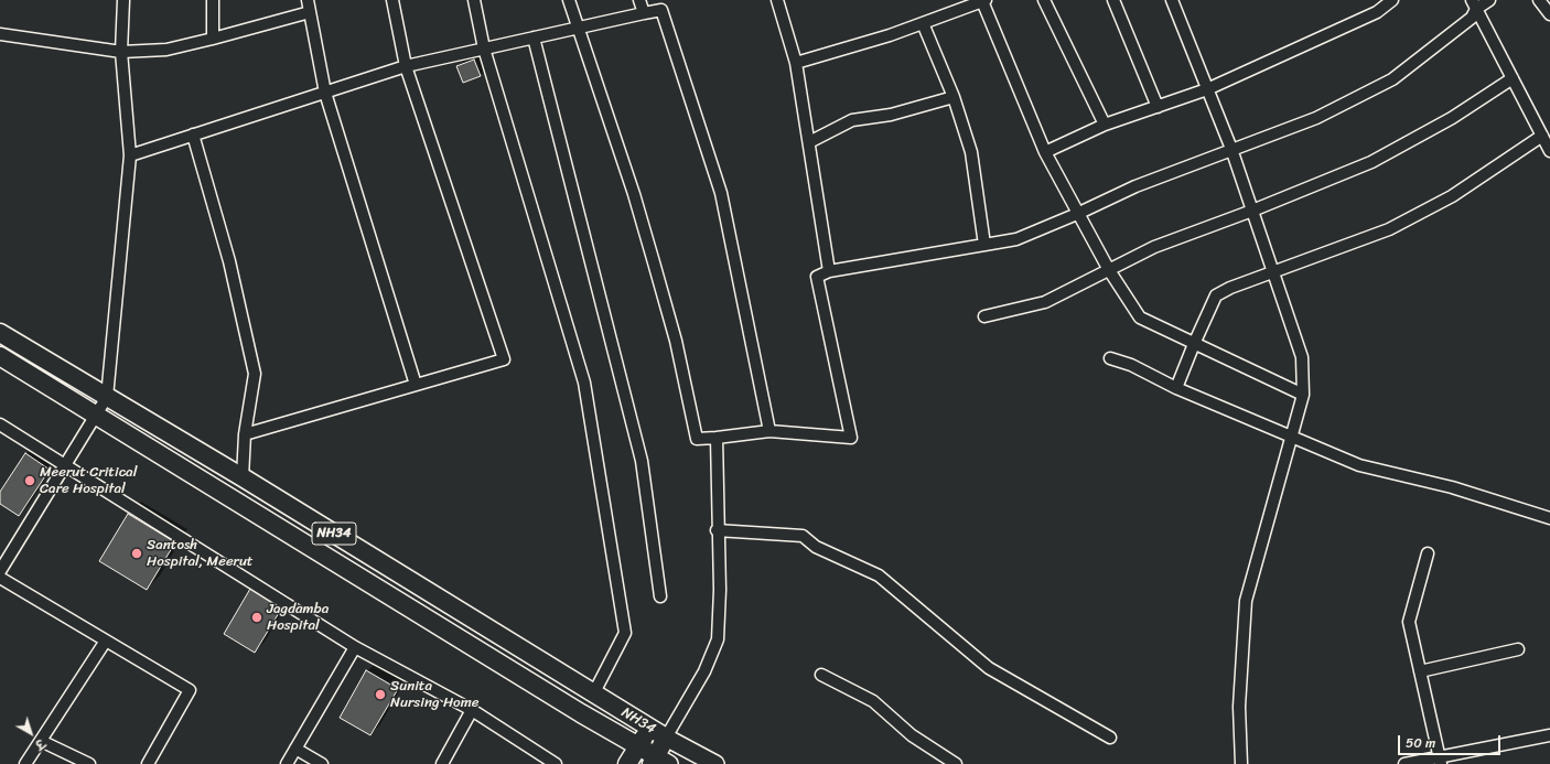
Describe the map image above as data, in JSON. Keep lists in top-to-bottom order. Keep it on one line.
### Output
{"streets":{"highway":["NH34"]},"places":["Meerut Critical Care Hospital","Santosh Hospital, Meerut","Jagdamba Hospital","Sunita Nursing Home"],"scale_bar":"50 m","north":"bottom right"}
